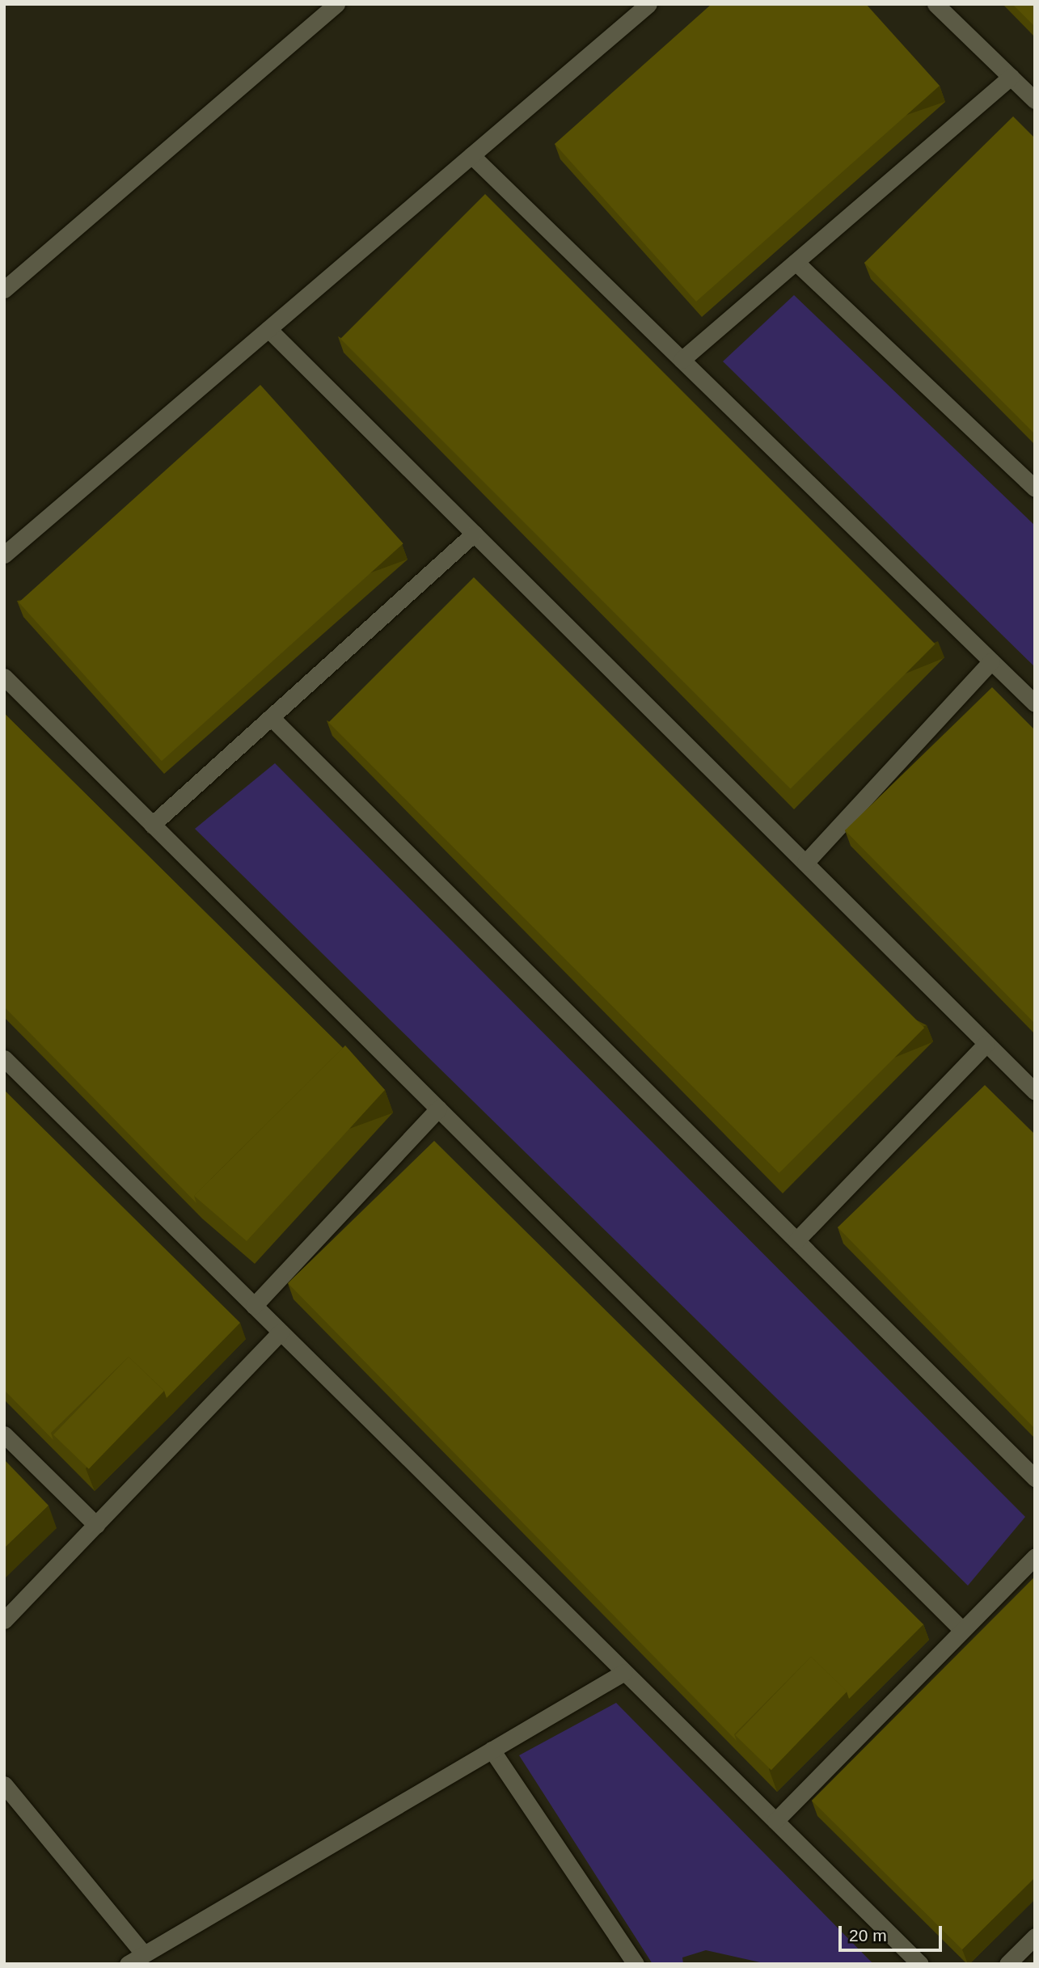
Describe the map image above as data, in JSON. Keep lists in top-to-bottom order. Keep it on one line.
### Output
{"scale_bar":"20 m"}
